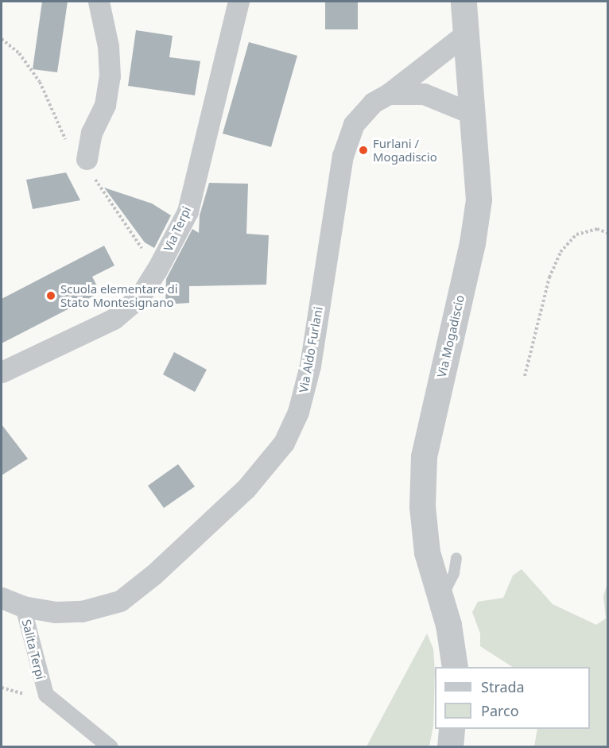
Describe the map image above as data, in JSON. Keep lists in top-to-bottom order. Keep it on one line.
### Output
{"streets":{"street":["Via Terpi","Via Mogadiscio","Via Aldo Furlani","Salita Terpi"]},"crossings":[["Via Mogadiscio","Via Aldo Furlani"],["Via Aldo Furlani","Salita Terpi"]],"places":["Furlani / Mogadiscio","Scuola elementare di Stato Montesignano"],"legend":["Strada","Parco"]}
